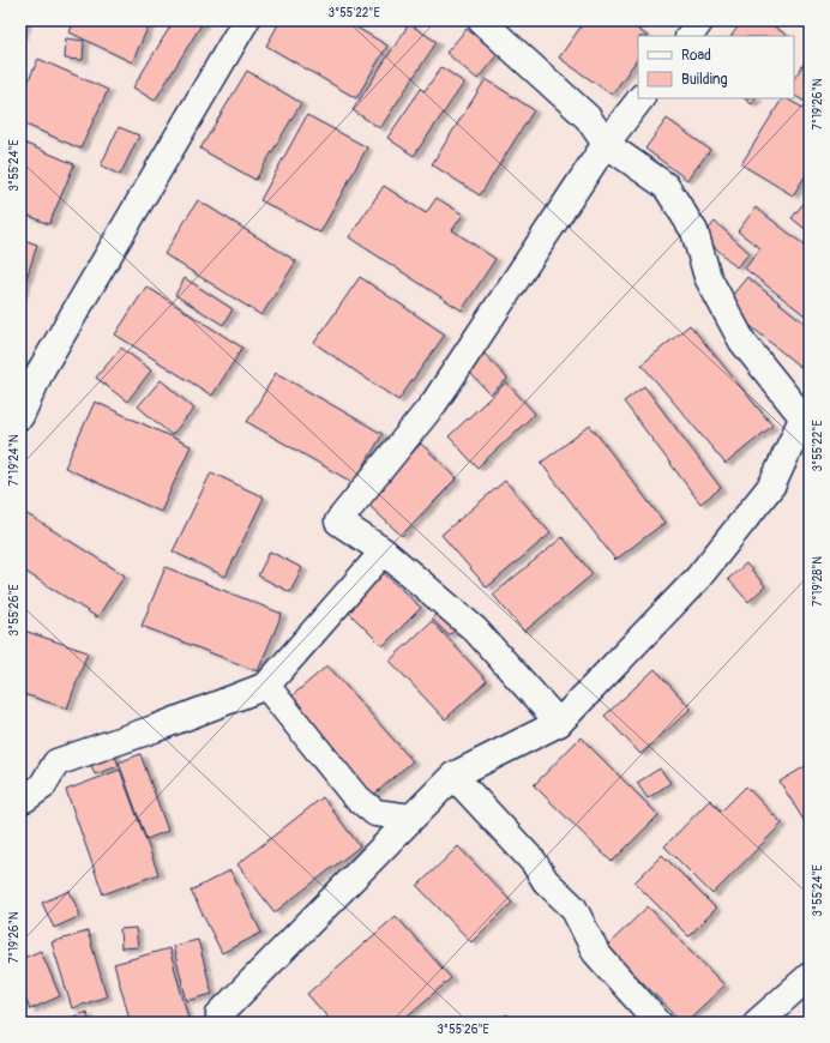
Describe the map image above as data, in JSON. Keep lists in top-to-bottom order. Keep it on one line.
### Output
{"legend":["Road","Building"],"coordinates":["3°55'22\"E","7°19'26\"N","3°55'24\"E","7°19'24\"N","7°19'28\"N","3°55'26\"E"]}
